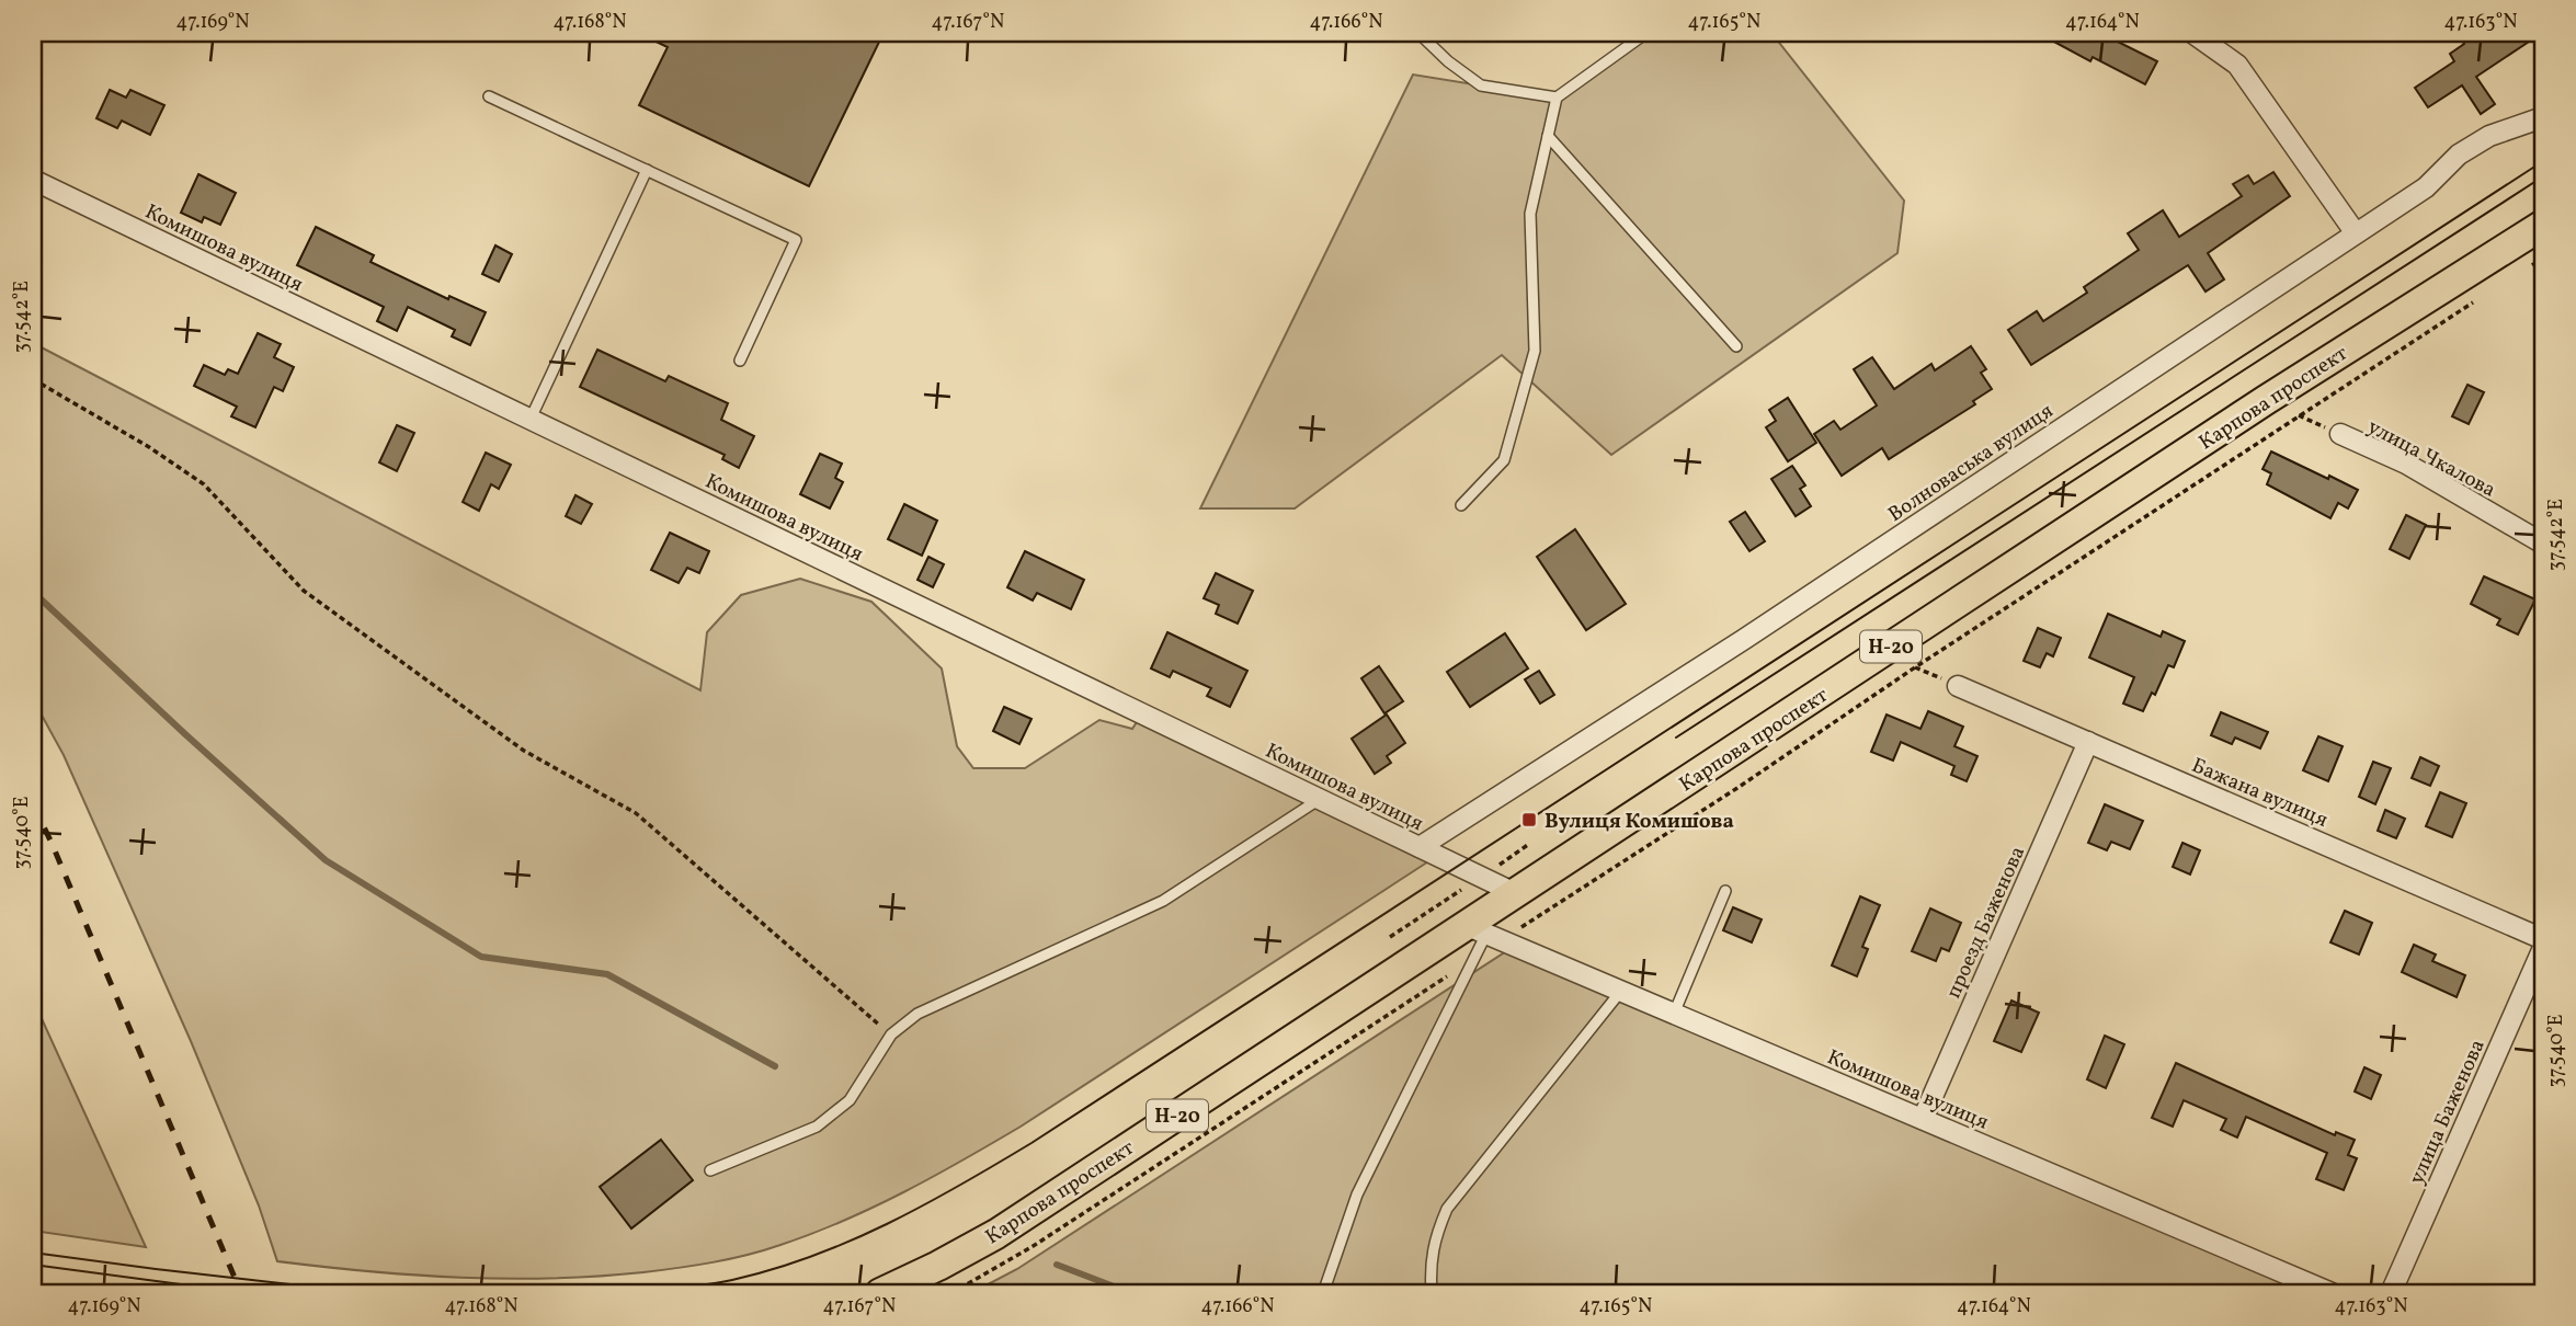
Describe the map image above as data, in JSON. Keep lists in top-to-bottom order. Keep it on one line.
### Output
{"streets":{"main road":["Карпова проспект","Н-20"],"street":["Комишова вулиця","улица Чкалова","Волноваська вулиця","Бажана вулиця","проезд Баженова","улица Баженова"]},"crossings":[["Комишова вулиця","Карпова проспект"],["Комишова вулиця","Волноваська вулиця"],["Комишова вулиця","проезд Баженова"],["Бажана вулиця","проезд Баженова"]],"places":{"transit":["Вулиця Комишова"]},"coordinates":["47.169°N","47.168°N","47.167°N","47.166°N","47.165°N","47.164°N","47.163°N","37.542°E","37.540°E"]}
